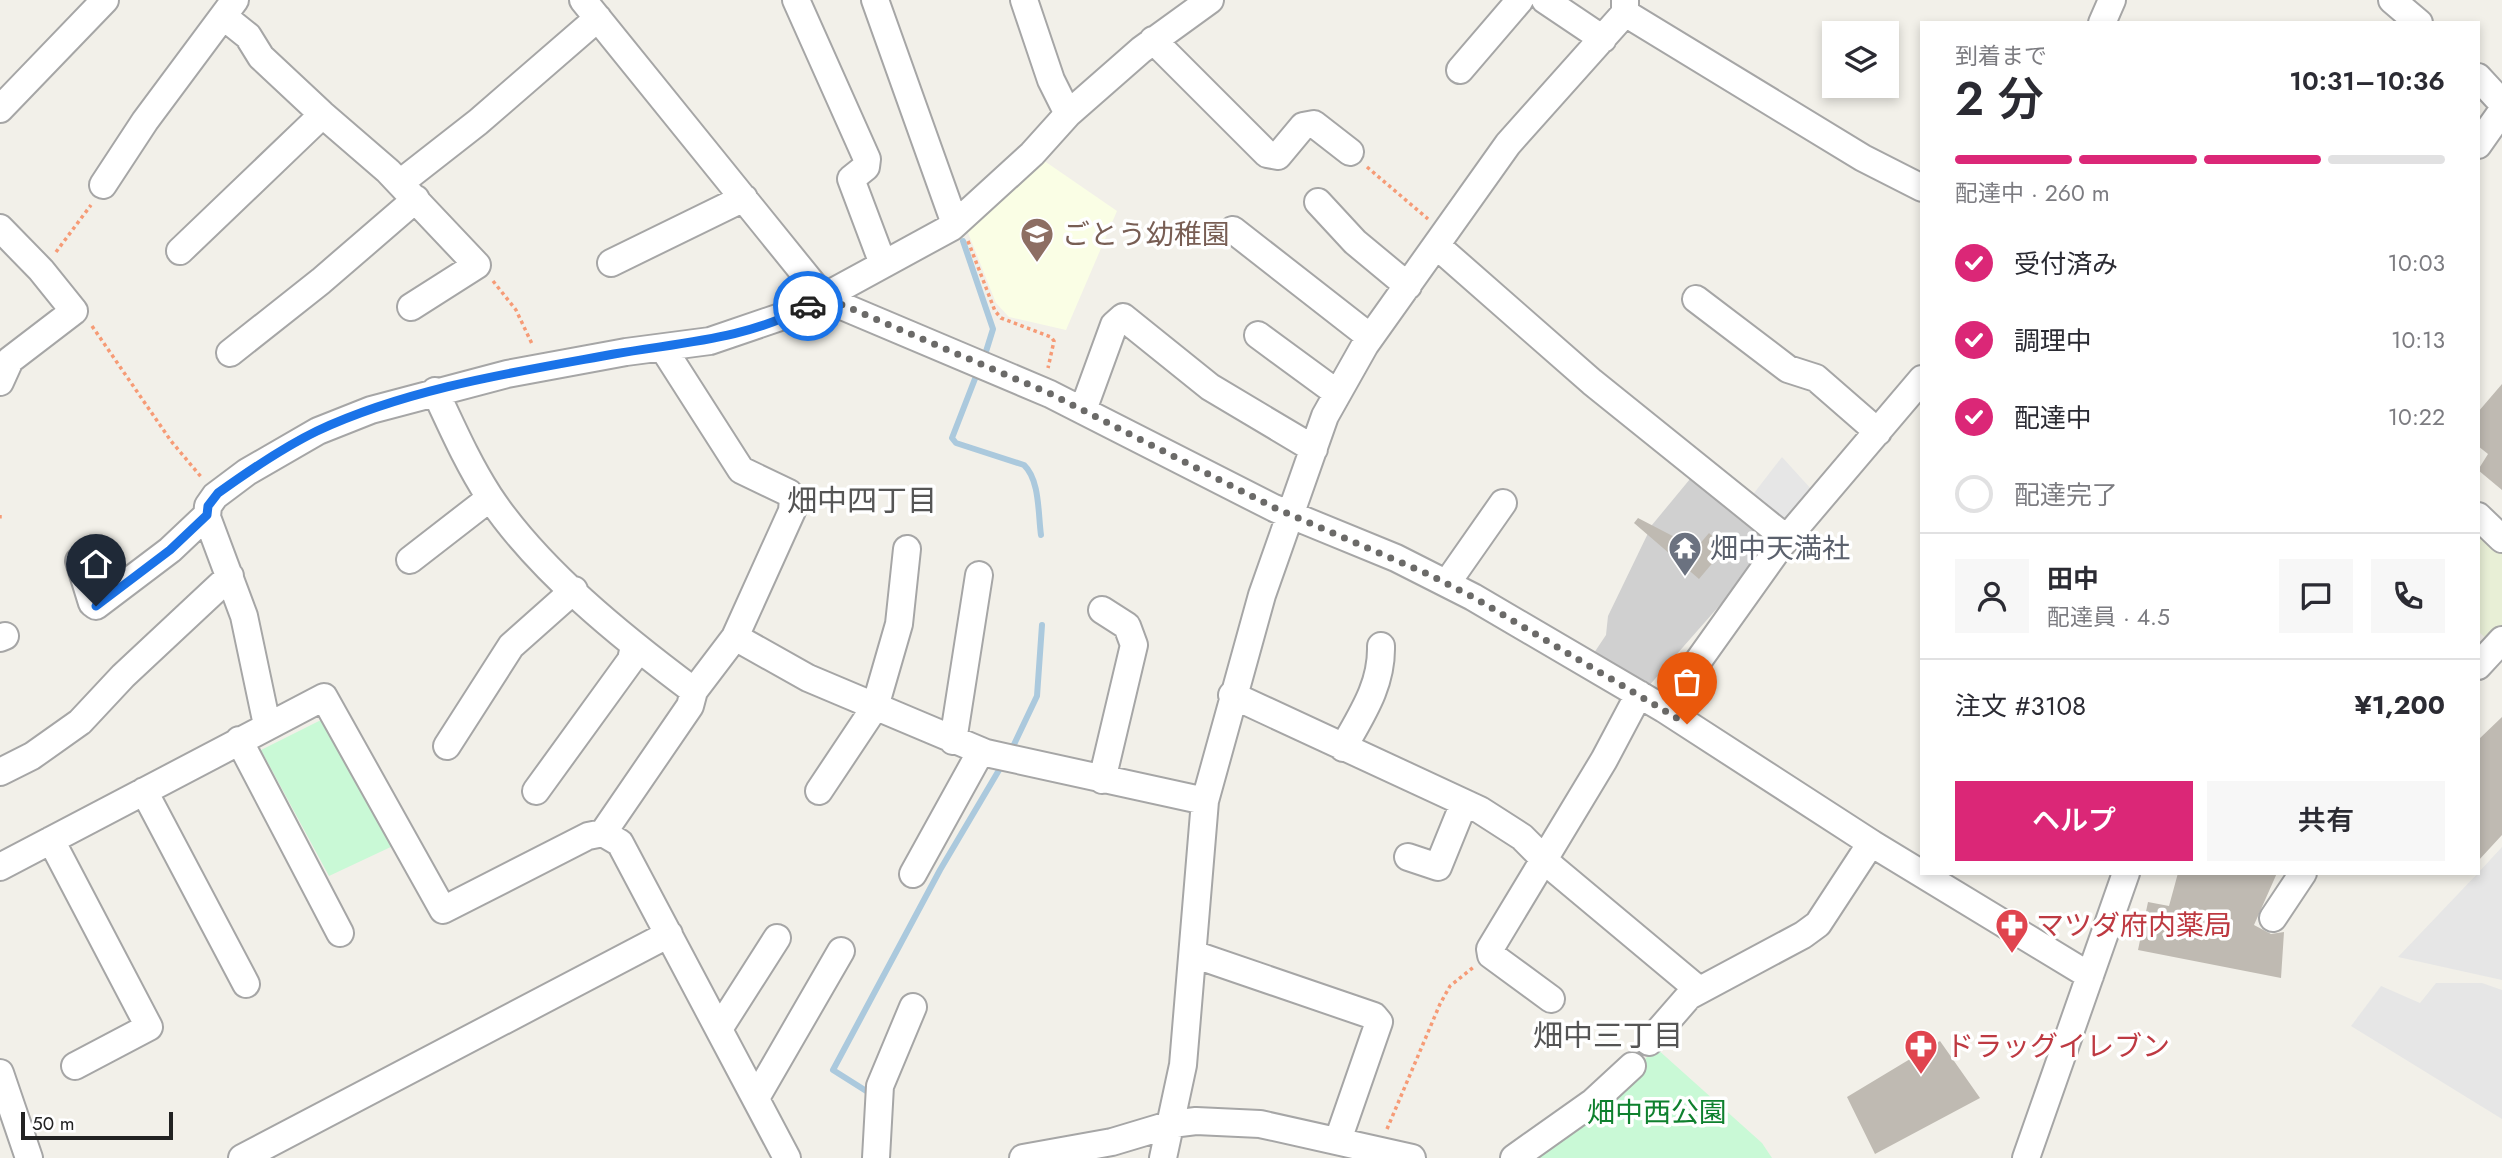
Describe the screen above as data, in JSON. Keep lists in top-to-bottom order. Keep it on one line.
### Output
{"districts":["畑中四丁目","畑中三丁目"],"parks":["畑中西公園"],"places":{"school or university":["ごとう幼稚園"],"temple":["畑中天満社"],"pharmacy":["マツダ府内薬局","ドラッグイレブン"]},"scale_bar":"50 m","page":{"heading":["2 分","到着まで","10:31–10:36"],"panel":["田中","配達員 · 4.5","注文 #3108","¥1,200"],"bar":"配達中 · 260 m","list":[["受付済み","10:03"],["調理中","10:13"],["配達中","10:22"],"配達完了"],"buttons":["ヘルプ","共有"],"scale":"50 m"}}
